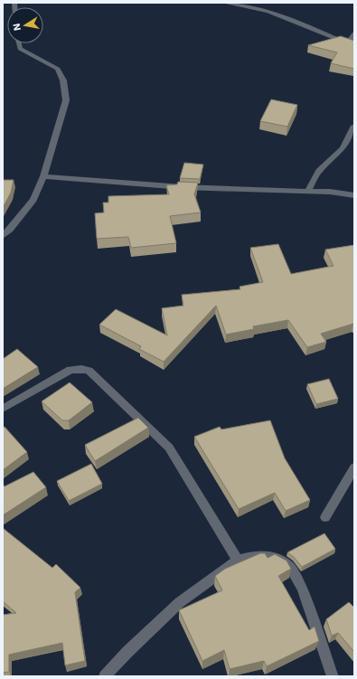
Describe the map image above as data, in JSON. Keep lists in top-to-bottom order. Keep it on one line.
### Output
{"north":"left"}
